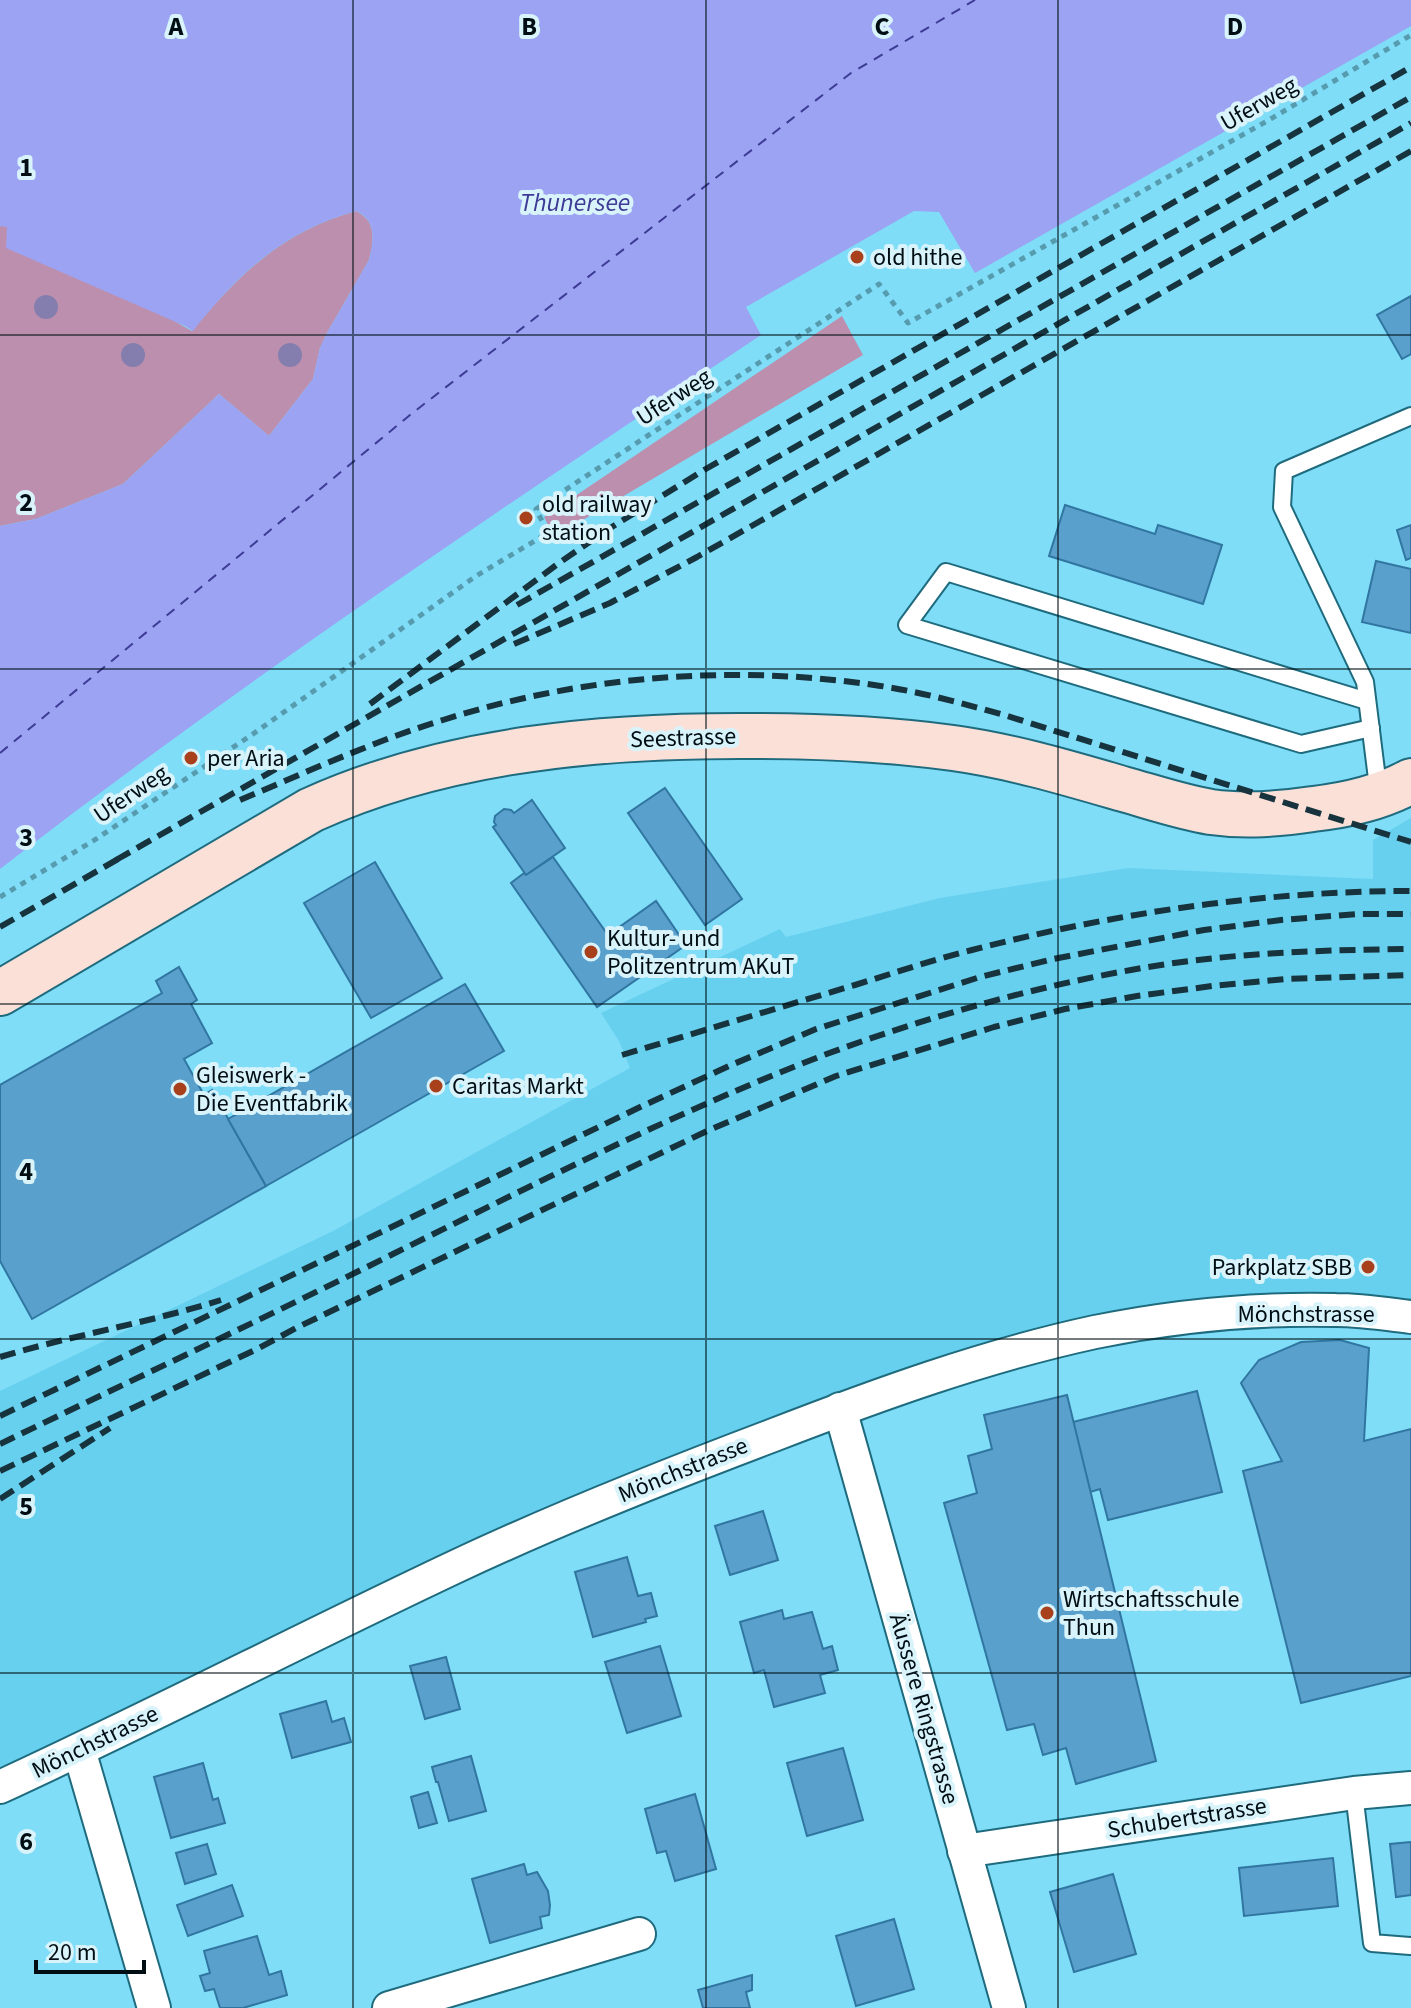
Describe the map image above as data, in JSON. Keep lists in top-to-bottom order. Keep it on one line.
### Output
{"streets":{"street":["Seestrasse","Mönchstrasse","Äussere Ringstrasse","Schubertstrasse"],"path":["Uferweg"]},"crossings":[["Mönchstrasse","Äussere Ringstrasse"],["Äussere Ringstrasse","Schubertstrasse"]],"water":["Thunersee"],"places":["old hithe","old railway station","per Aria","Kultur- und Politzentrum AKuT","Caritas Markt","Gleiswerk - Die Eventfabrik","Parkplatz SBB","Wirtschaftsschule Thun"],"scale_bar":"20 m","grid":{"columns":["A","B","C","D"],"rows":["1","2","3","4","5","6"]}}
